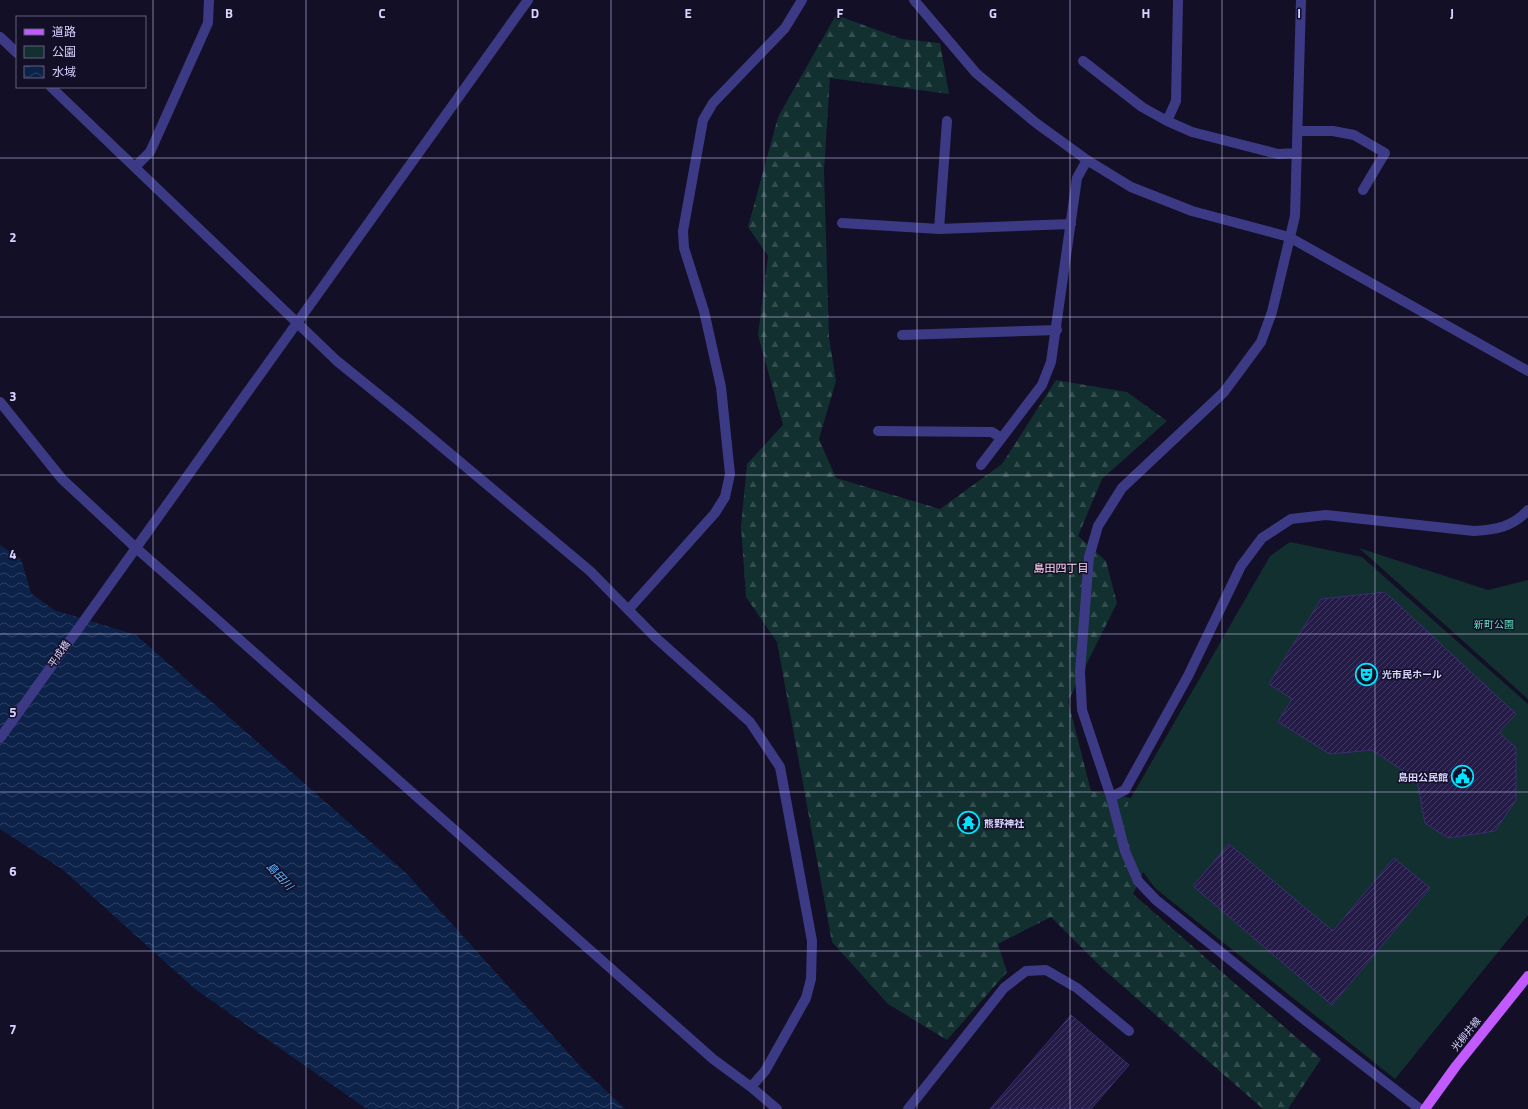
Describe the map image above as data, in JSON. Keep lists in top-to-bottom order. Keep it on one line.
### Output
{"streets":{"main road":["光柳井線"],"street":["平成橋"]},"districts":["島田四丁目"],"water":["島田川"],"parks":["新町公園"],"places":{"theatre":["光市民ホール"],"public building":["島田公民館"],"temple":["熊野神社"]},"legend":["道路","公園","水域"],"grid":{"columns":["B","C","D","E","F","G","H","I","J"],"rows":["2","3","4","5","6","7"]}}
